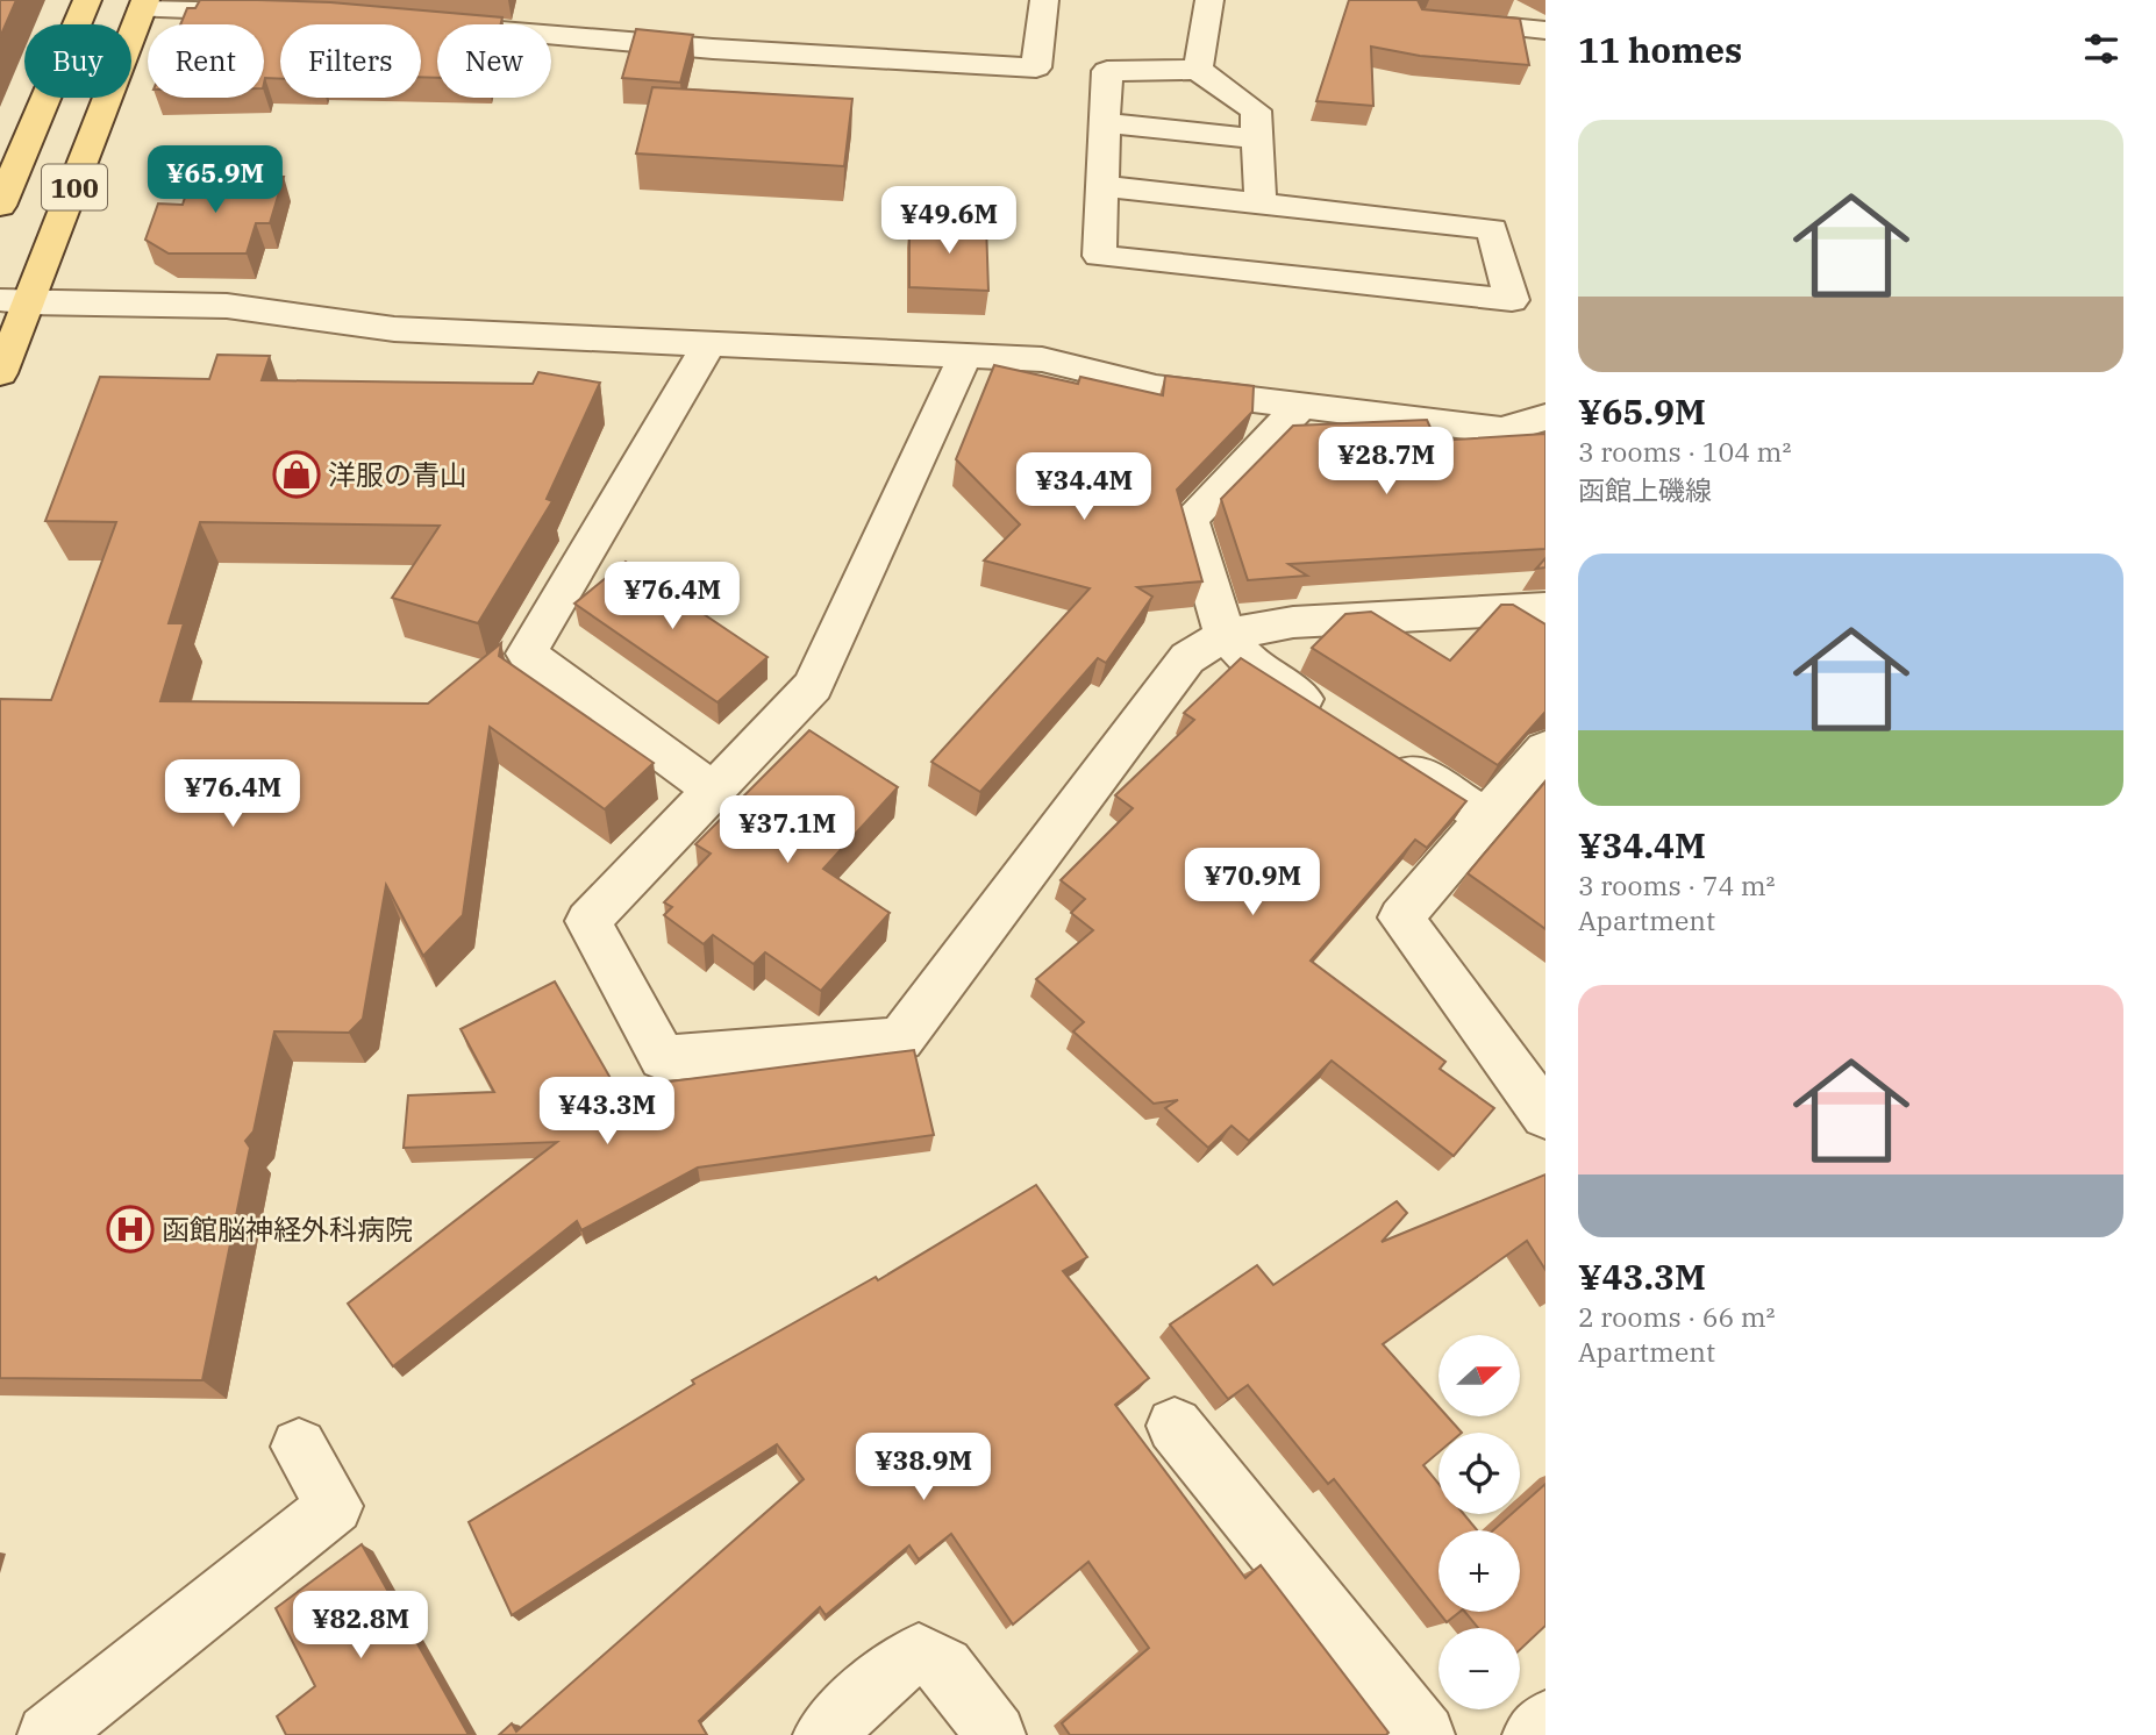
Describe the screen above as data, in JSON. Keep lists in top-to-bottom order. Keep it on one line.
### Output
{"streets":{"main road":["100"]},"places":{"shop":["洋服の青山"],"hospital":["函館脳神経外科病院"]},"north":"right","page":{"heading":"11 homes","chip":["Buy","Rent","Filters","New"],"list":[{"name":"¥65.9M","note":"3 rooms · 104 m² · 函館上磯線"},{"name":"¥34.4M","note":"3 rooms · 74 m² · Apartment"},{"name":"¥43.3M","note":"2 rooms · 66 m² · Apartment"}],"price":["¥65.9M","¥49.6M","¥28.7M","¥34.4M","¥76.4M","¥76.4M","¥37.1M","¥70.9M","¥43.3M","¥38.9M","¥82.8M"],"map_buttons":["+","−"]}}
